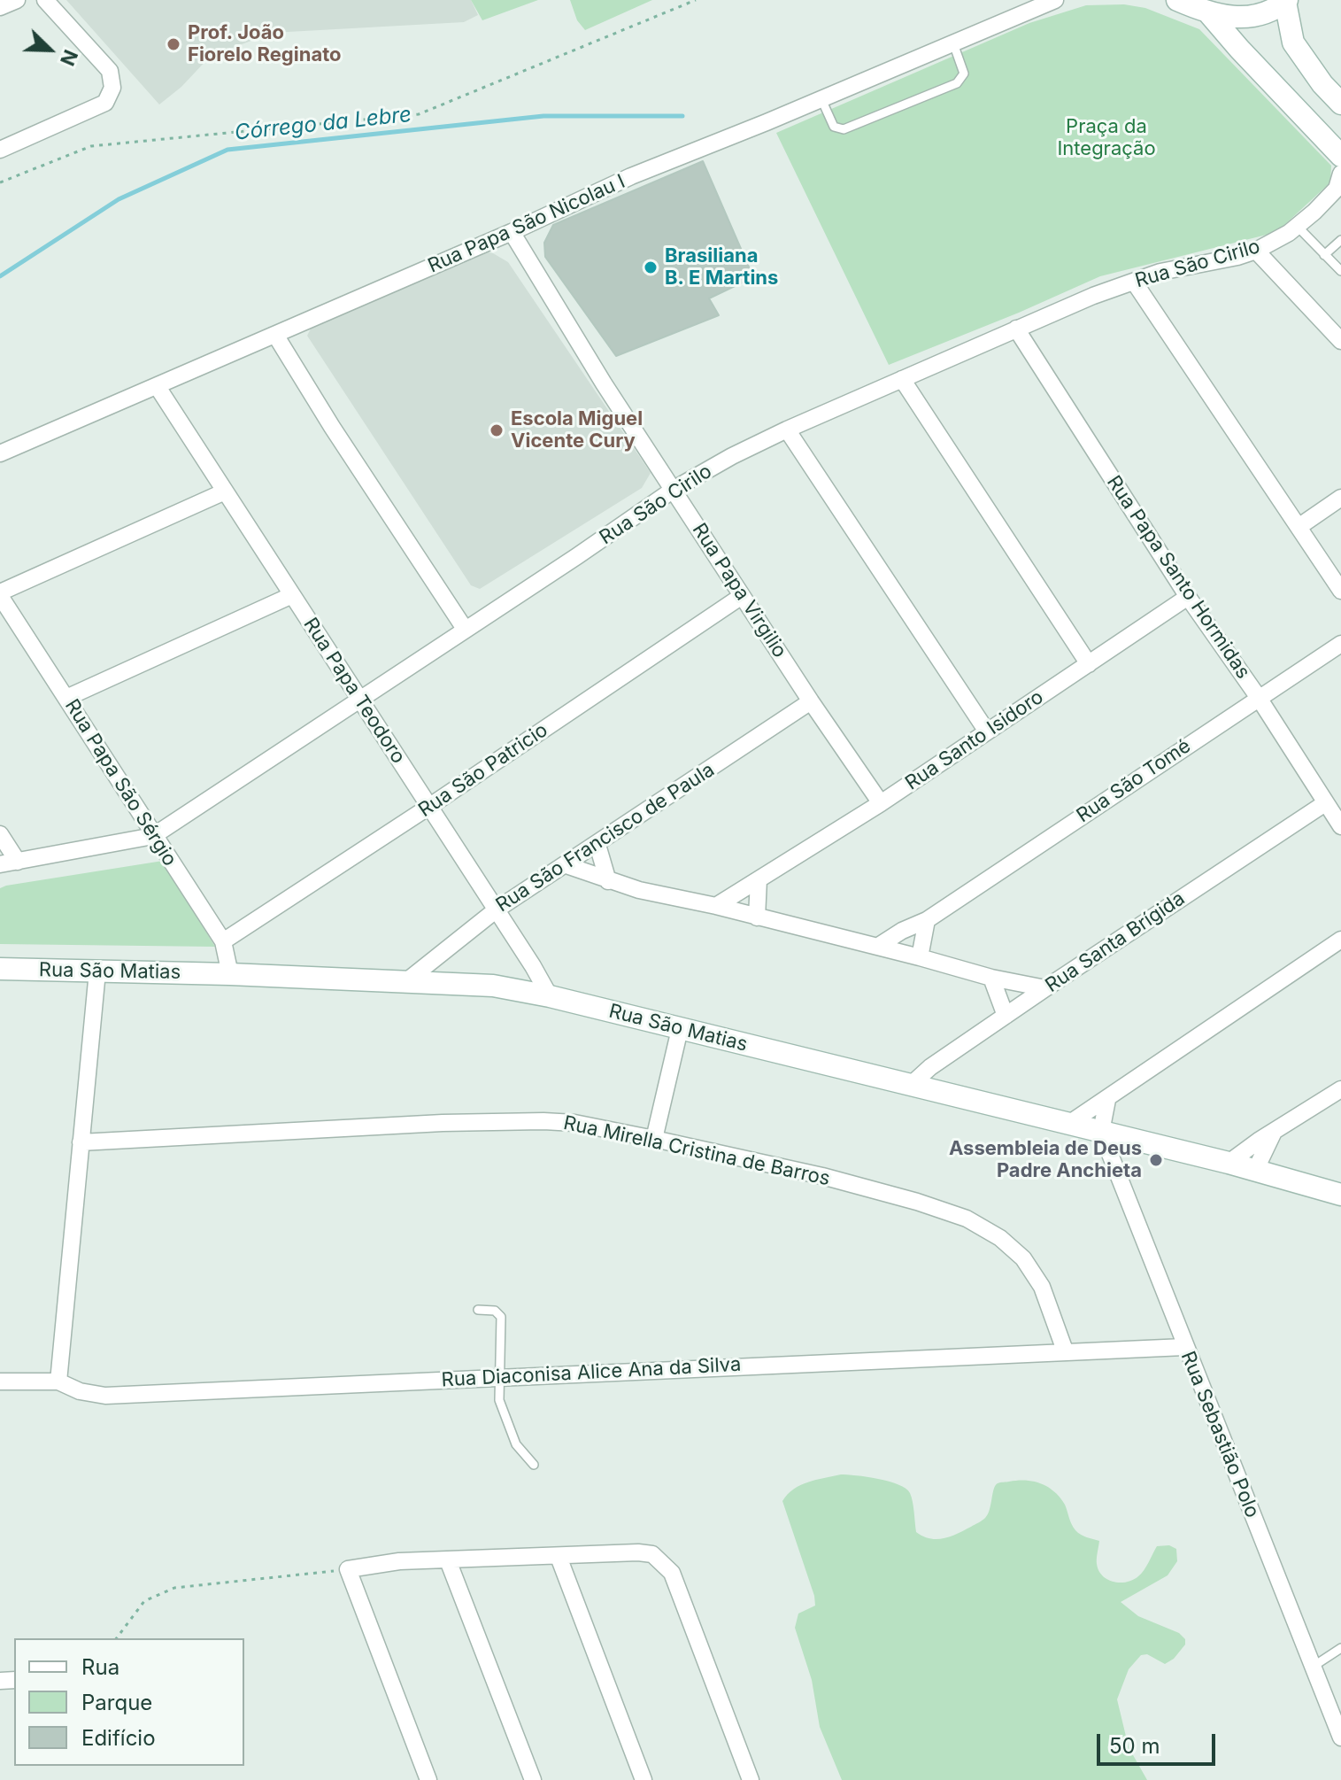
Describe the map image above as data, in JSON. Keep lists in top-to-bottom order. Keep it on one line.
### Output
{"streets":{"street":["Rua Papa São Nicolau I","Rua São Cirilo","Rua Papa Santo Hormidas","Rua Papa Virgilio","Rua Papa Teodoro","Rua Santo Isidoro","Rua São Patricio","Rua São Tomé","Rua Papa São Sérgio","Rua São Francisco de Paula","Rua Santa Brígida","Rua São Matias","Rua Mirella Cristina de Barros","Rua Diaconisa Alice Ana da Silva","Rua Sebastião Polo"]},"crossings":[["Rua Papa São Nicolau I","Rua Papa Virgilio"],["Rua Papa São Nicolau I","Rua Papa Teodoro"],["Rua São Cirilo","Rua Papa Santo Hormidas"],["Rua São Cirilo","Rua Papa Virgilio"],["Rua São Cirilo","Rua Papa Teodoro"],["Rua São Cirilo","Rua Papa São Sérgio"],["Rua Papa Santo Hormidas","Rua Santo Isidoro"],["Rua Papa Santo Hormidas","Rua São Tomé"],["Rua Papa Santo Hormidas","Rua Santa Brígida"],["Rua Papa Virgilio","Rua Santo Isidoro"],["Rua Papa Virgilio","Rua São Patricio"],["Rua Papa Virgilio","Rua São Francisco de Paula"],["Rua Papa Teodoro","Rua São Patricio"],["Rua Papa Teodoro","Rua São Francisco de Paula"],["Rua Papa Teodoro","Rua São Matias"],["Rua São Patricio","Rua Papa São Sérgio"],["Rua Papa São Sérgio","Rua São Matias"],["Rua São Francisco de Paula","Rua São Matias"],["Rua Santa Brígida","Rua São Matias"],["Rua São Matias","Rua Sebastião Polo"],["Rua Mirella Cristina de Barros","Rua Diaconisa Alice Ana da Silva"],["Rua Diaconisa Alice Ana da Silva","Rua Sebastião Polo"]],"water":["Córrego da Lebre"],"parks":["Praça da Integração"],"places":["Prof. João Fiorelo Reginato","Brasiliana B. E Martins","Escola Miguel Vicente Cury","Assembleia de Deus Padre Anchieta"],"legend":["Rua","Parque","Edifício"],"scale_bar":"50 m","north":"bottom right"}
